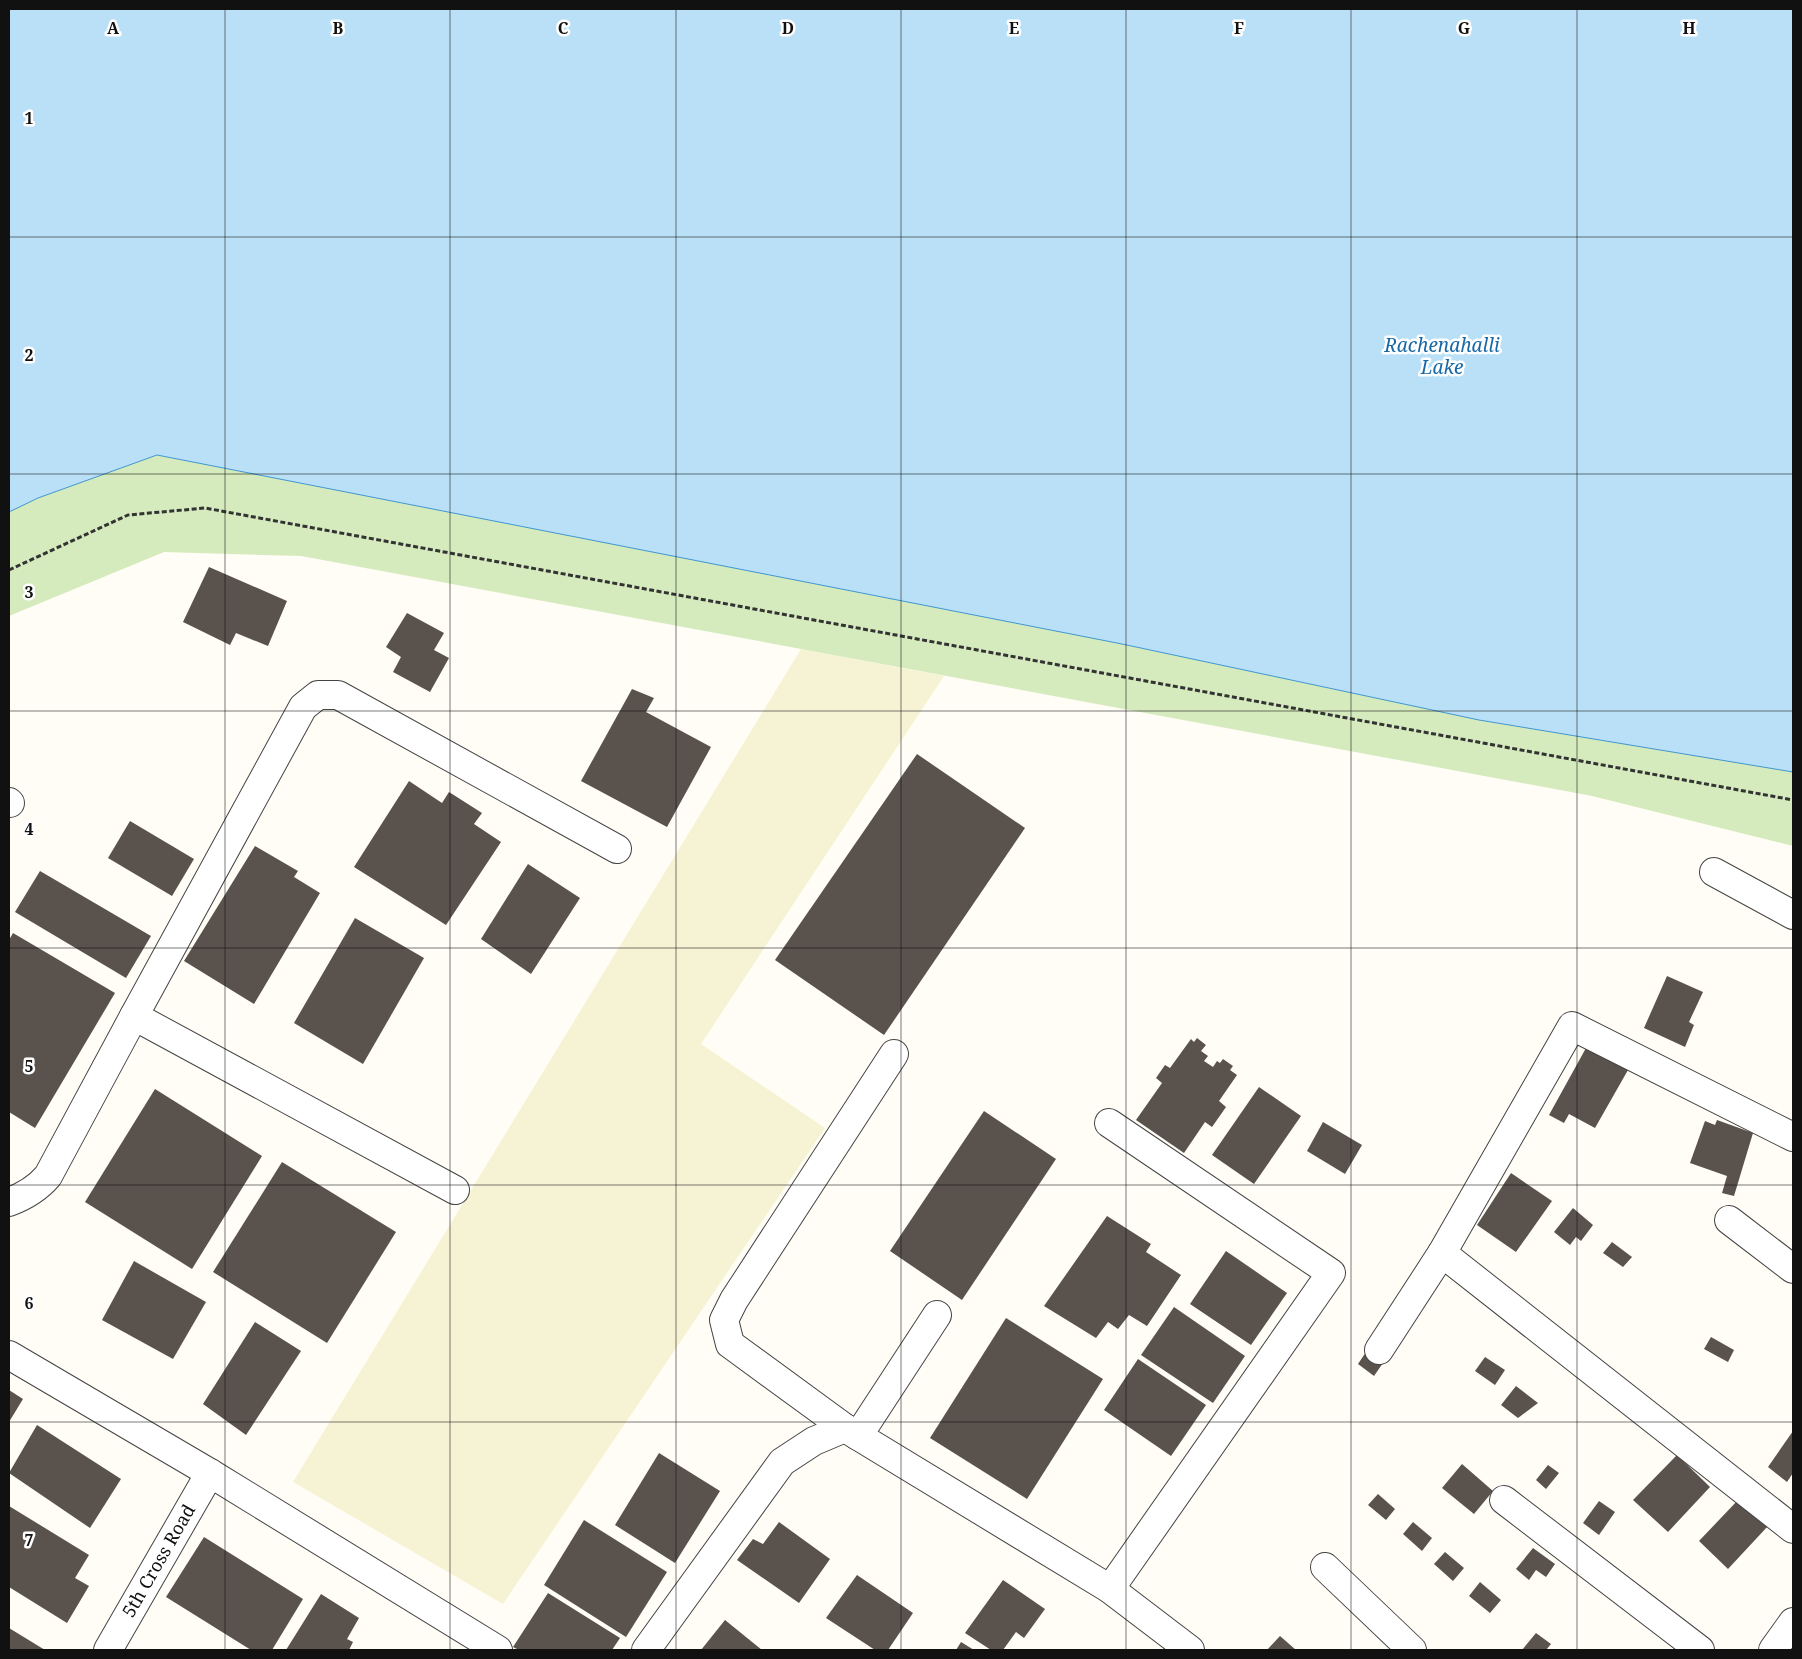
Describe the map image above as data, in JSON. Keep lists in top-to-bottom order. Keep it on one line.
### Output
{"streets":{"street":["5th Cross Road"]},"water":["Rachenahalli Lake"],"grid":{"columns":["A","B","C","D","E","F","G","H"],"rows":["1","2","3","4","5","6","7"]}}
